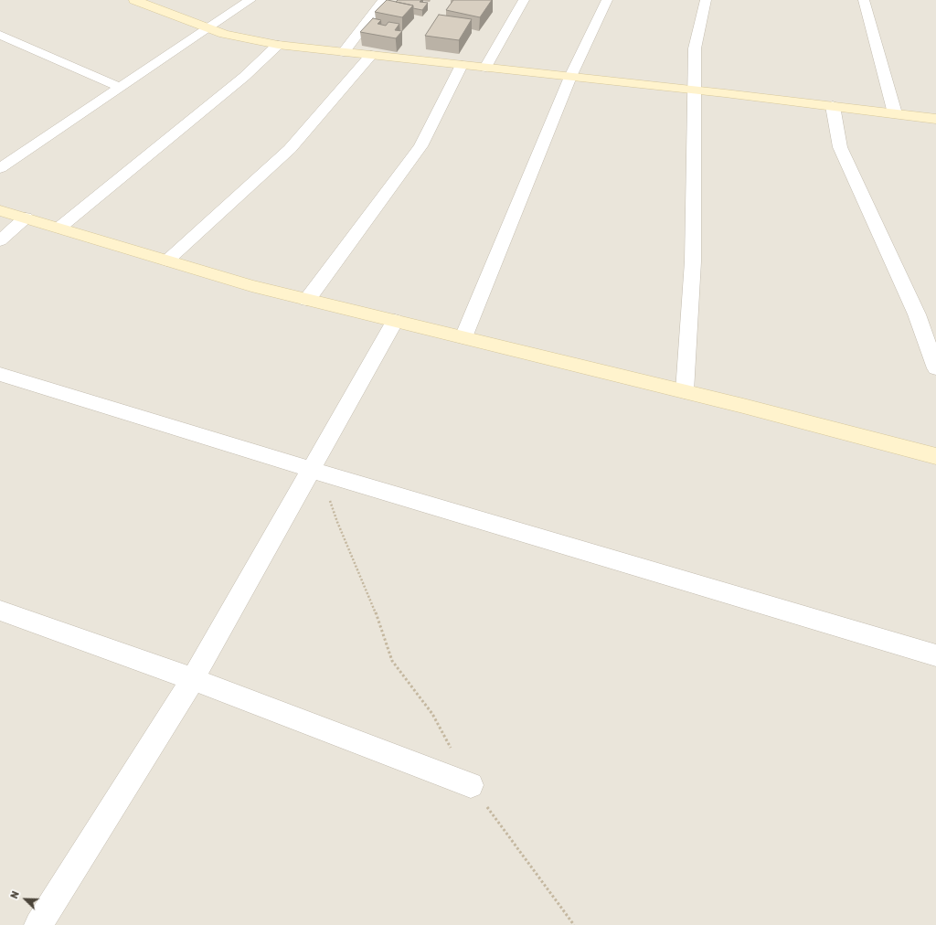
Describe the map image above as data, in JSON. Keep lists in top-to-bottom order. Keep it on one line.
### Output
{"north":"top left"}
